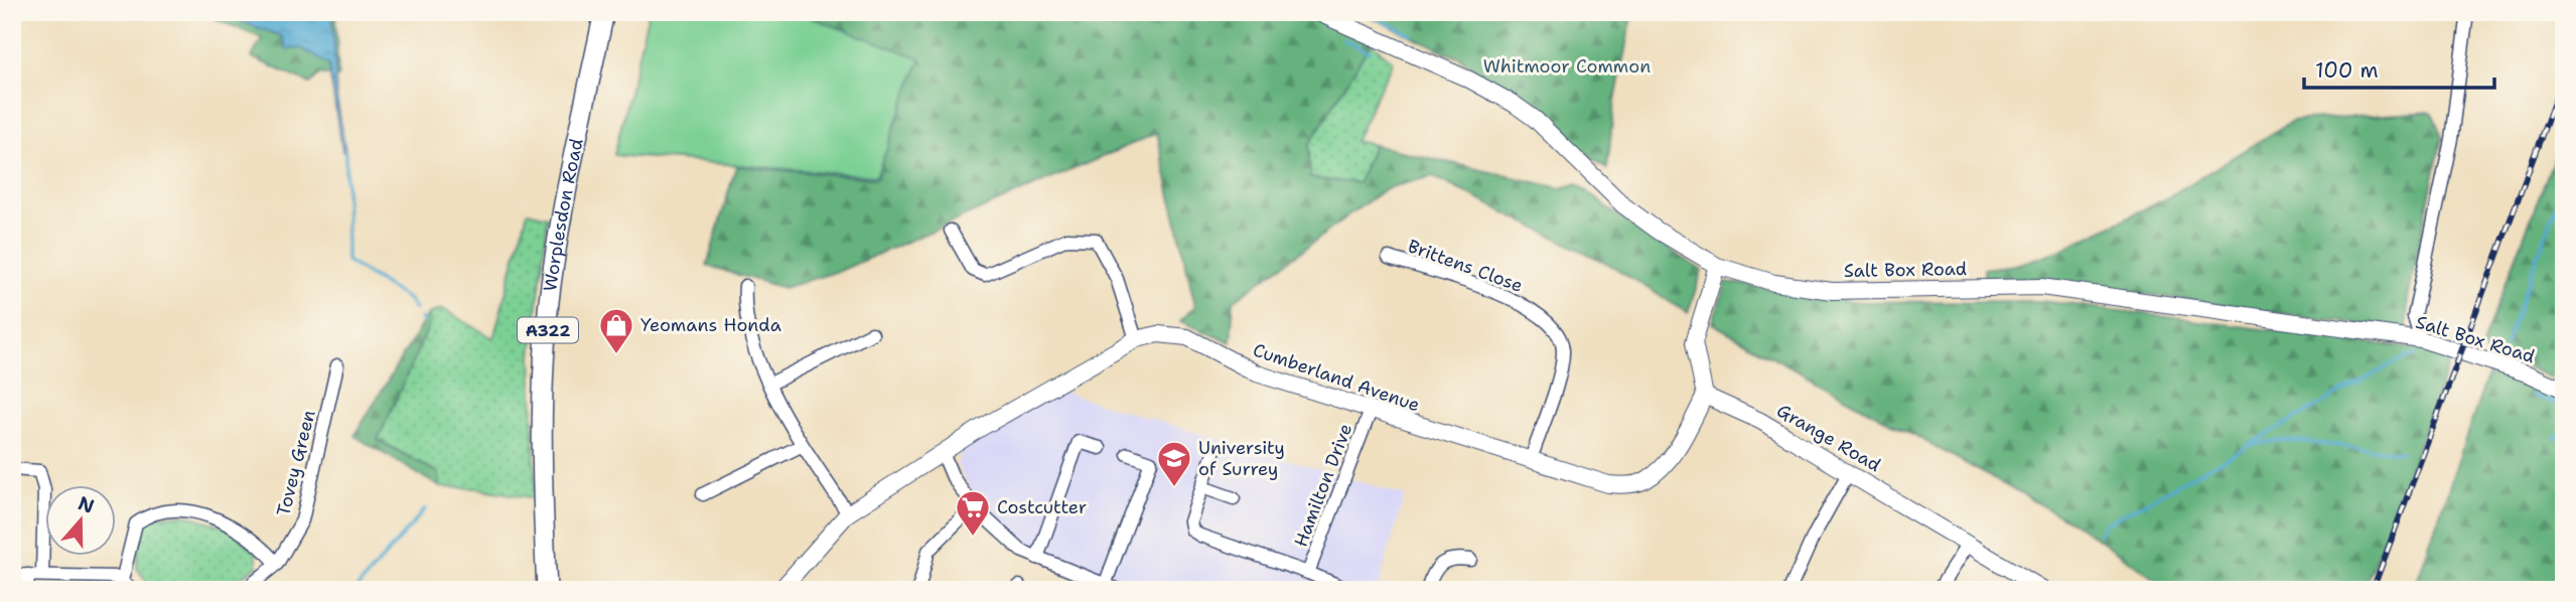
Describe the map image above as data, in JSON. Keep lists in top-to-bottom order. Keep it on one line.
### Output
{"streets":{"main road":["Worplesdon Road","A322"],"street":["Brittens Close","Salt Box Road","Cumberland Avenue","Grange Road","Tovey Green","Hamilton Drive"]},"crossings":[["Brittens Close","Cumberland Avenue"],["Cumberland Avenue","Grange Road"],["Cumberland Avenue","Hamilton Drive"]],"parks":["Whitmoor Common"],"places":{"shop":["Yeomans Honda"],"school or university":["University of Surrey"],"supermarket":["Costcutter"]},"scale_bar":"100 m","north":"top"}
